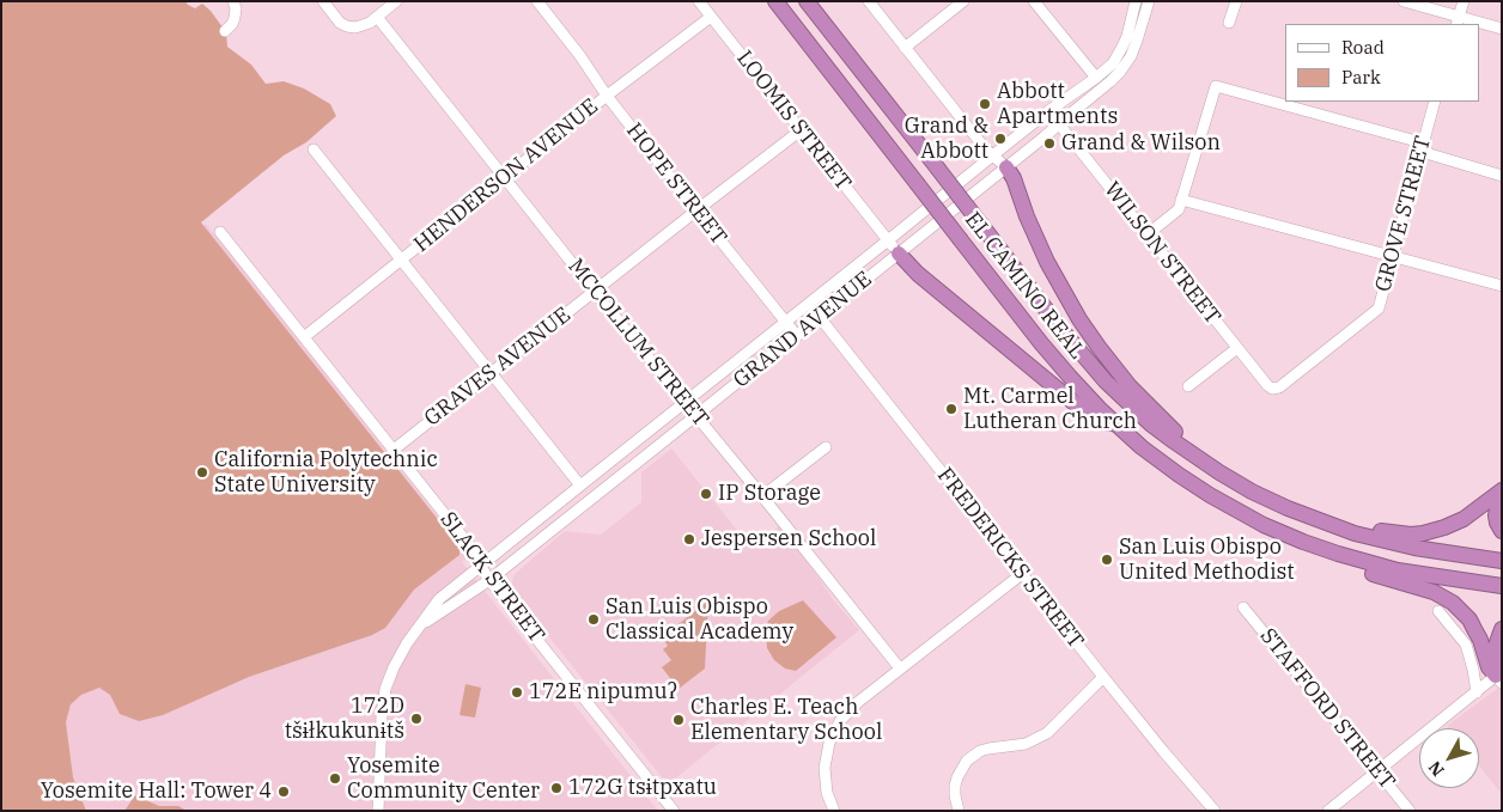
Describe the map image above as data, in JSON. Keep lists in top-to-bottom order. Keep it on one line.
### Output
{"streets":{"highway":["EL CAMINO REAL"],"street":["LOOMIS STREET","HENDERSON AVENUE","HOPE STREET","GROVE STREET","WILSON STREET","GRAND AVENUE","MCCOLLUM STREET","GRAVES AVENUE","FREDERICKS STREET","SLACK STREET","STAFFORD STREET"]},"crossings":[["LOOMIS STREET","HENDERSON AVENUE"],["LOOMIS STREET","GRAND AVENUE"],["LOOMIS STREET","GRAVES AVENUE"],["HENDERSON AVENUE","HOPE STREET"],["HENDERSON AVENUE","MCCOLLUM STREET"],["HENDERSON AVENUE","SLACK STREET"],["HOPE STREET","GRAND AVENUE"],["HOPE STREET","GRAVES AVENUE"],["GROVE STREET","WILSON STREET"],["WILSON STREET","GRAND AVENUE"],["GRAND AVENUE","MCCOLLUM STREET"],["GRAND AVENUE","FREDERICKS STREET"],["GRAND AVENUE","SLACK STREET"],["MCCOLLUM STREET","GRAVES AVENUE"],["GRAVES AVENUE","SLACK STREET"]],"places":["Abbott Apartments","Grand & Abbott","Grand & Wilson","Mt. Carmel Lutheran Church","California Polytechnic State University","IP Storage","Jespersen School","San Luis Obispo United Methodist","San Luis Obispo Classical Academy","172E nipumuʔ","172D tšɨłkukunɨtš","Charles E. Teach Elementary School","Yosemite Community Center","172G tsɨtpxatu","Yosemite Hall: Tower 4"],"legend":["Road","Park"],"north":"bottom left"}
